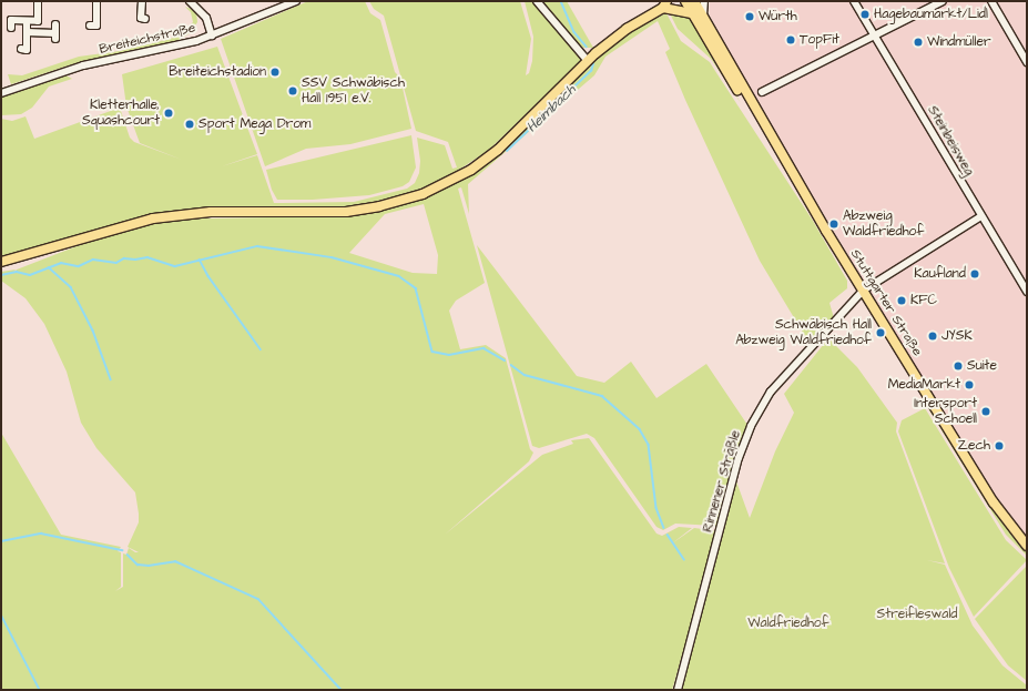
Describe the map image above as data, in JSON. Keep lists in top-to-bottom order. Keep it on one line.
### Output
{"streets":{"main road":["Stuttgarter Straße"],"street":["Breiteichstraße","Steinbeisweg","Rinnener Sträßle"]},"crossings":[["Steinbeisweg","Rinnener Sträßle"],["Stuttgarter Straße","Rinnener Sträßle"]],"water":["Heimbach"],"parks":["Streifleswald","Waldfriedhof"],"places":["Hagebaumarkt/Lidl","Würth","TopFit","Windmüller","Breiteichstadion","SSV Schwäbisch Hall 1951 e.V.","Kletterhalle, Squashcourt","Sport Mega Drom","Abzweig Waldfriedhof","Kaufland","KFC","Schwäbisch Hall Abzweig Waldfriedhof","JYSK","Suite","MediaMarkt","Intersport Schoell","Zech"]}
